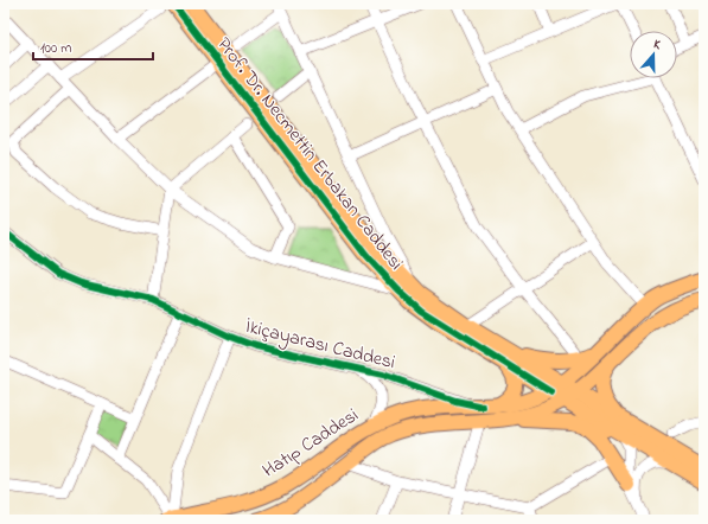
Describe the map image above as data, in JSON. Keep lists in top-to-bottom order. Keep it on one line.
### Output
{"streets":{"main road":["Prof. Dr. Necmettin Erbakan Caddesi","Hatıp Caddesi"],"street":["İkiçayarası Caddesi"]},"crossings":[["İkiçayarası Caddesi","Hatıp Caddesi"]],"scale_bar":"100 m","north":"top"}
